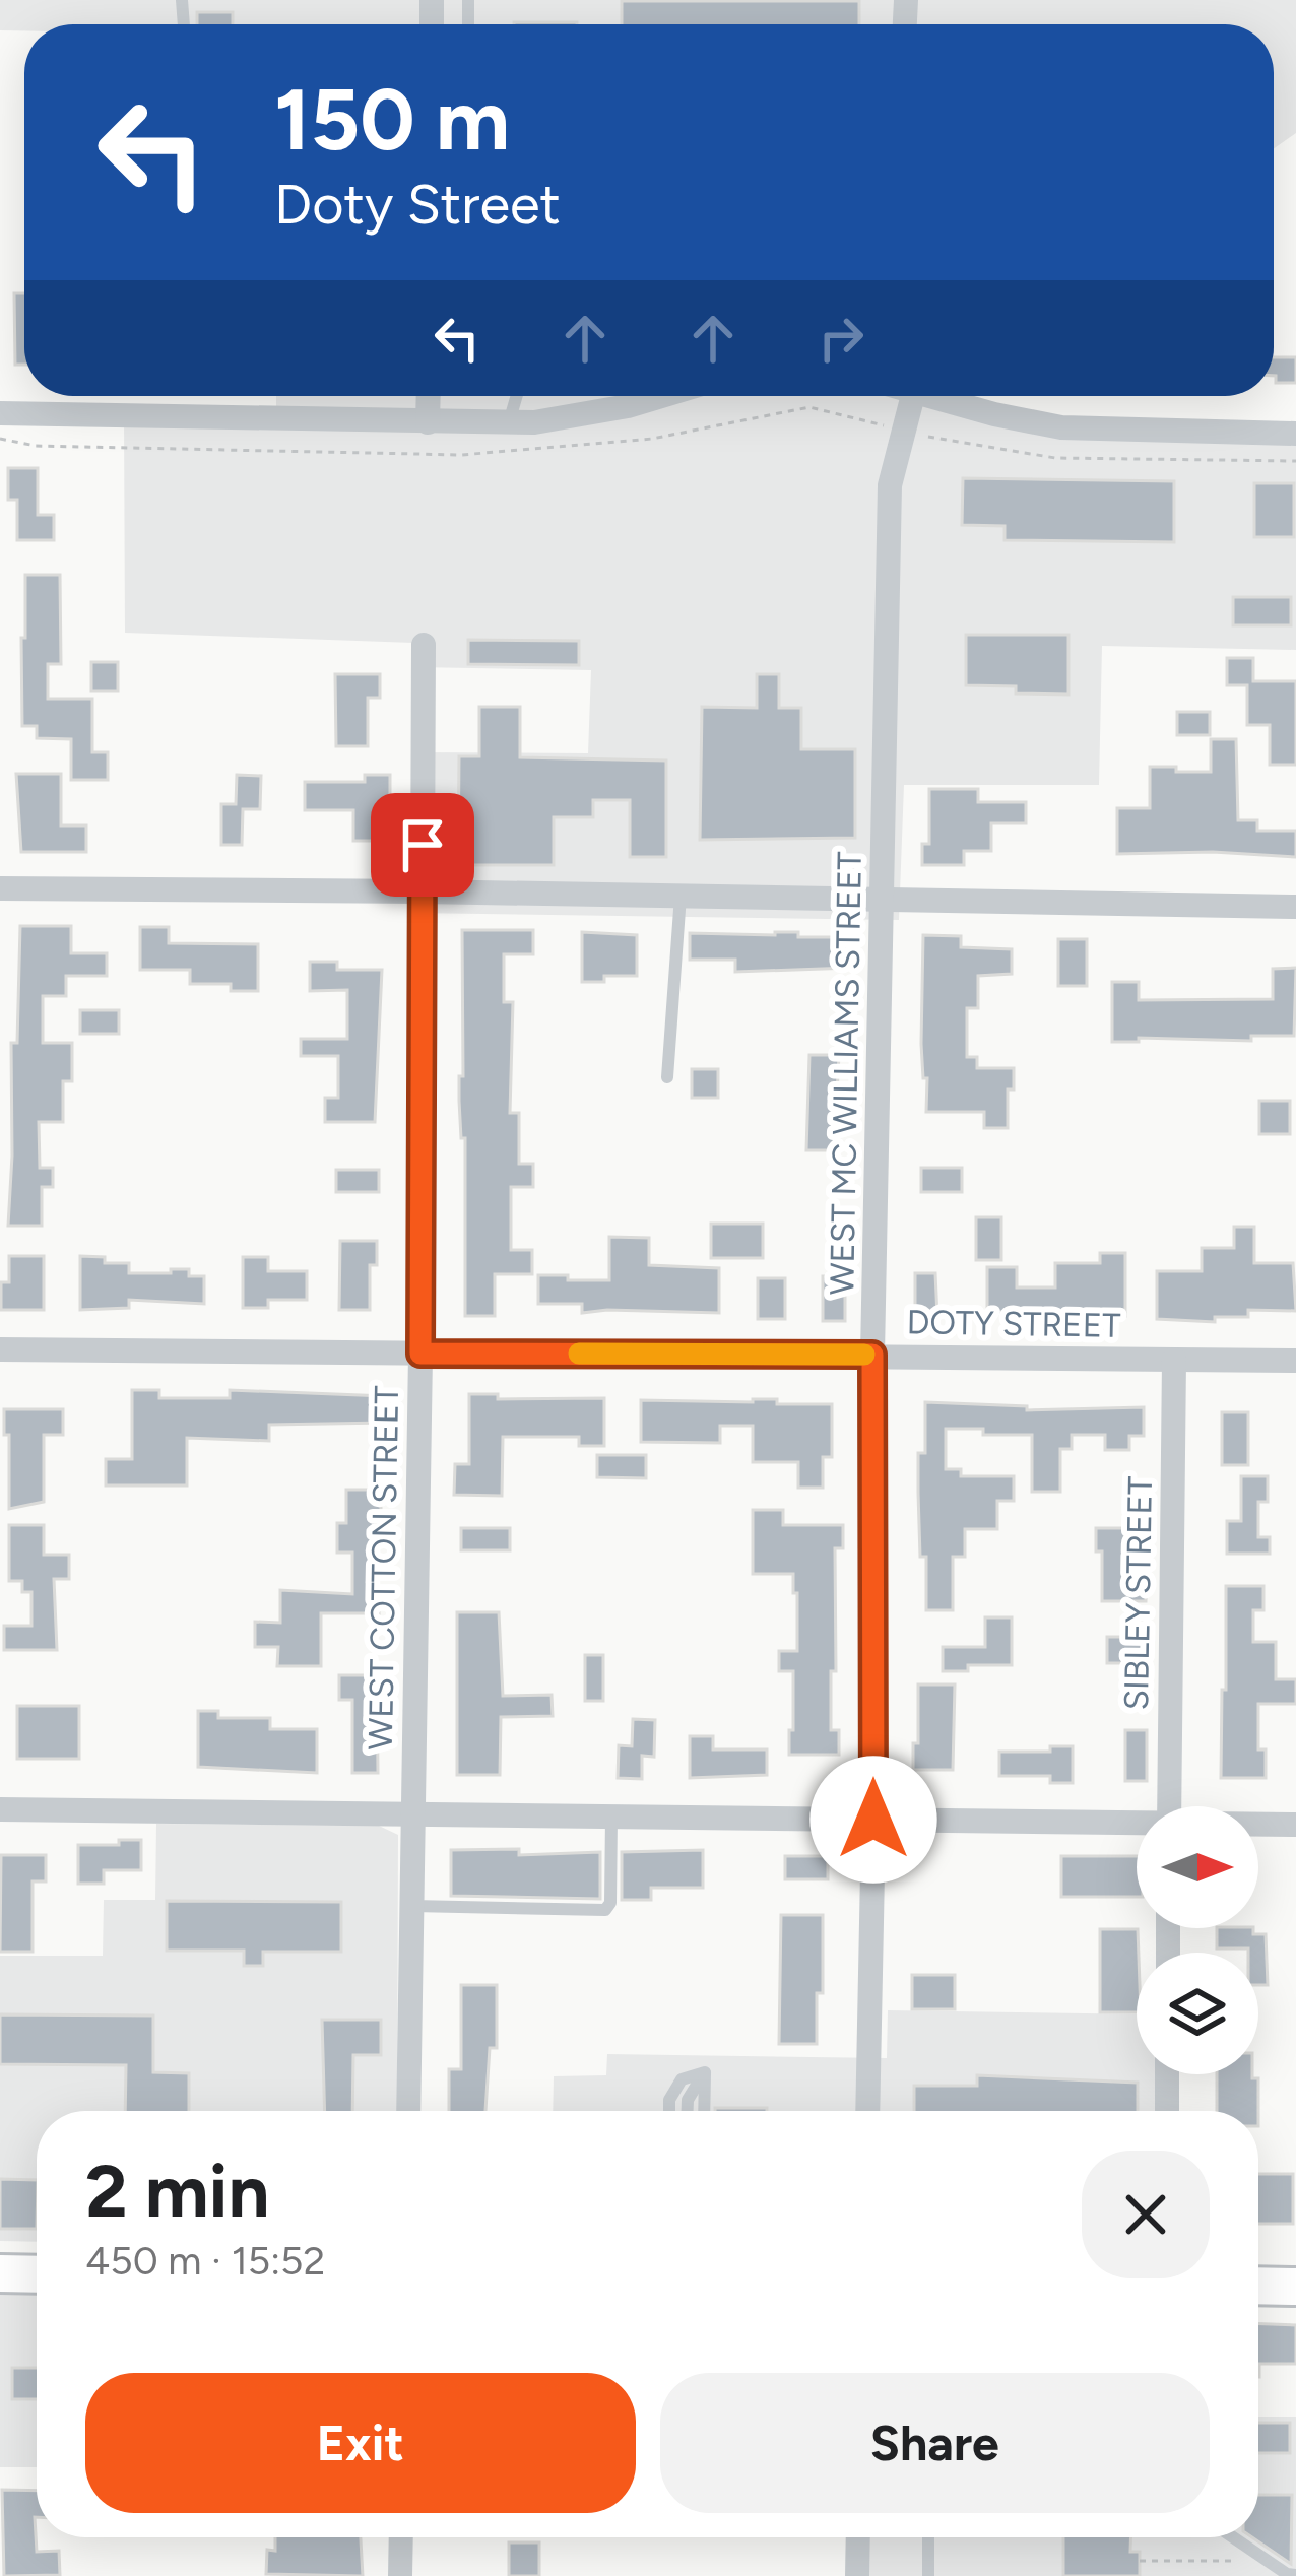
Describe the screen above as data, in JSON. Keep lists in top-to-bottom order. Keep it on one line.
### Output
{"streets":{"street":["WEST MC WILLIAMS STREET","DOTY STREET","WEST COTTON STREET","SIBLEY STREET"]},"crossings":[["WEST MC WILLIAMS STREET","DOTY STREET"],["DOTY STREET","WEST COTTON STREET"],["DOTY STREET","SIBLEY STREET"]],"north":"right","page":{"turn":["150 m","Doty Street"],"heading":["2 min","450 m · 15:52"],"buttons":["Exit","Share"]}}
